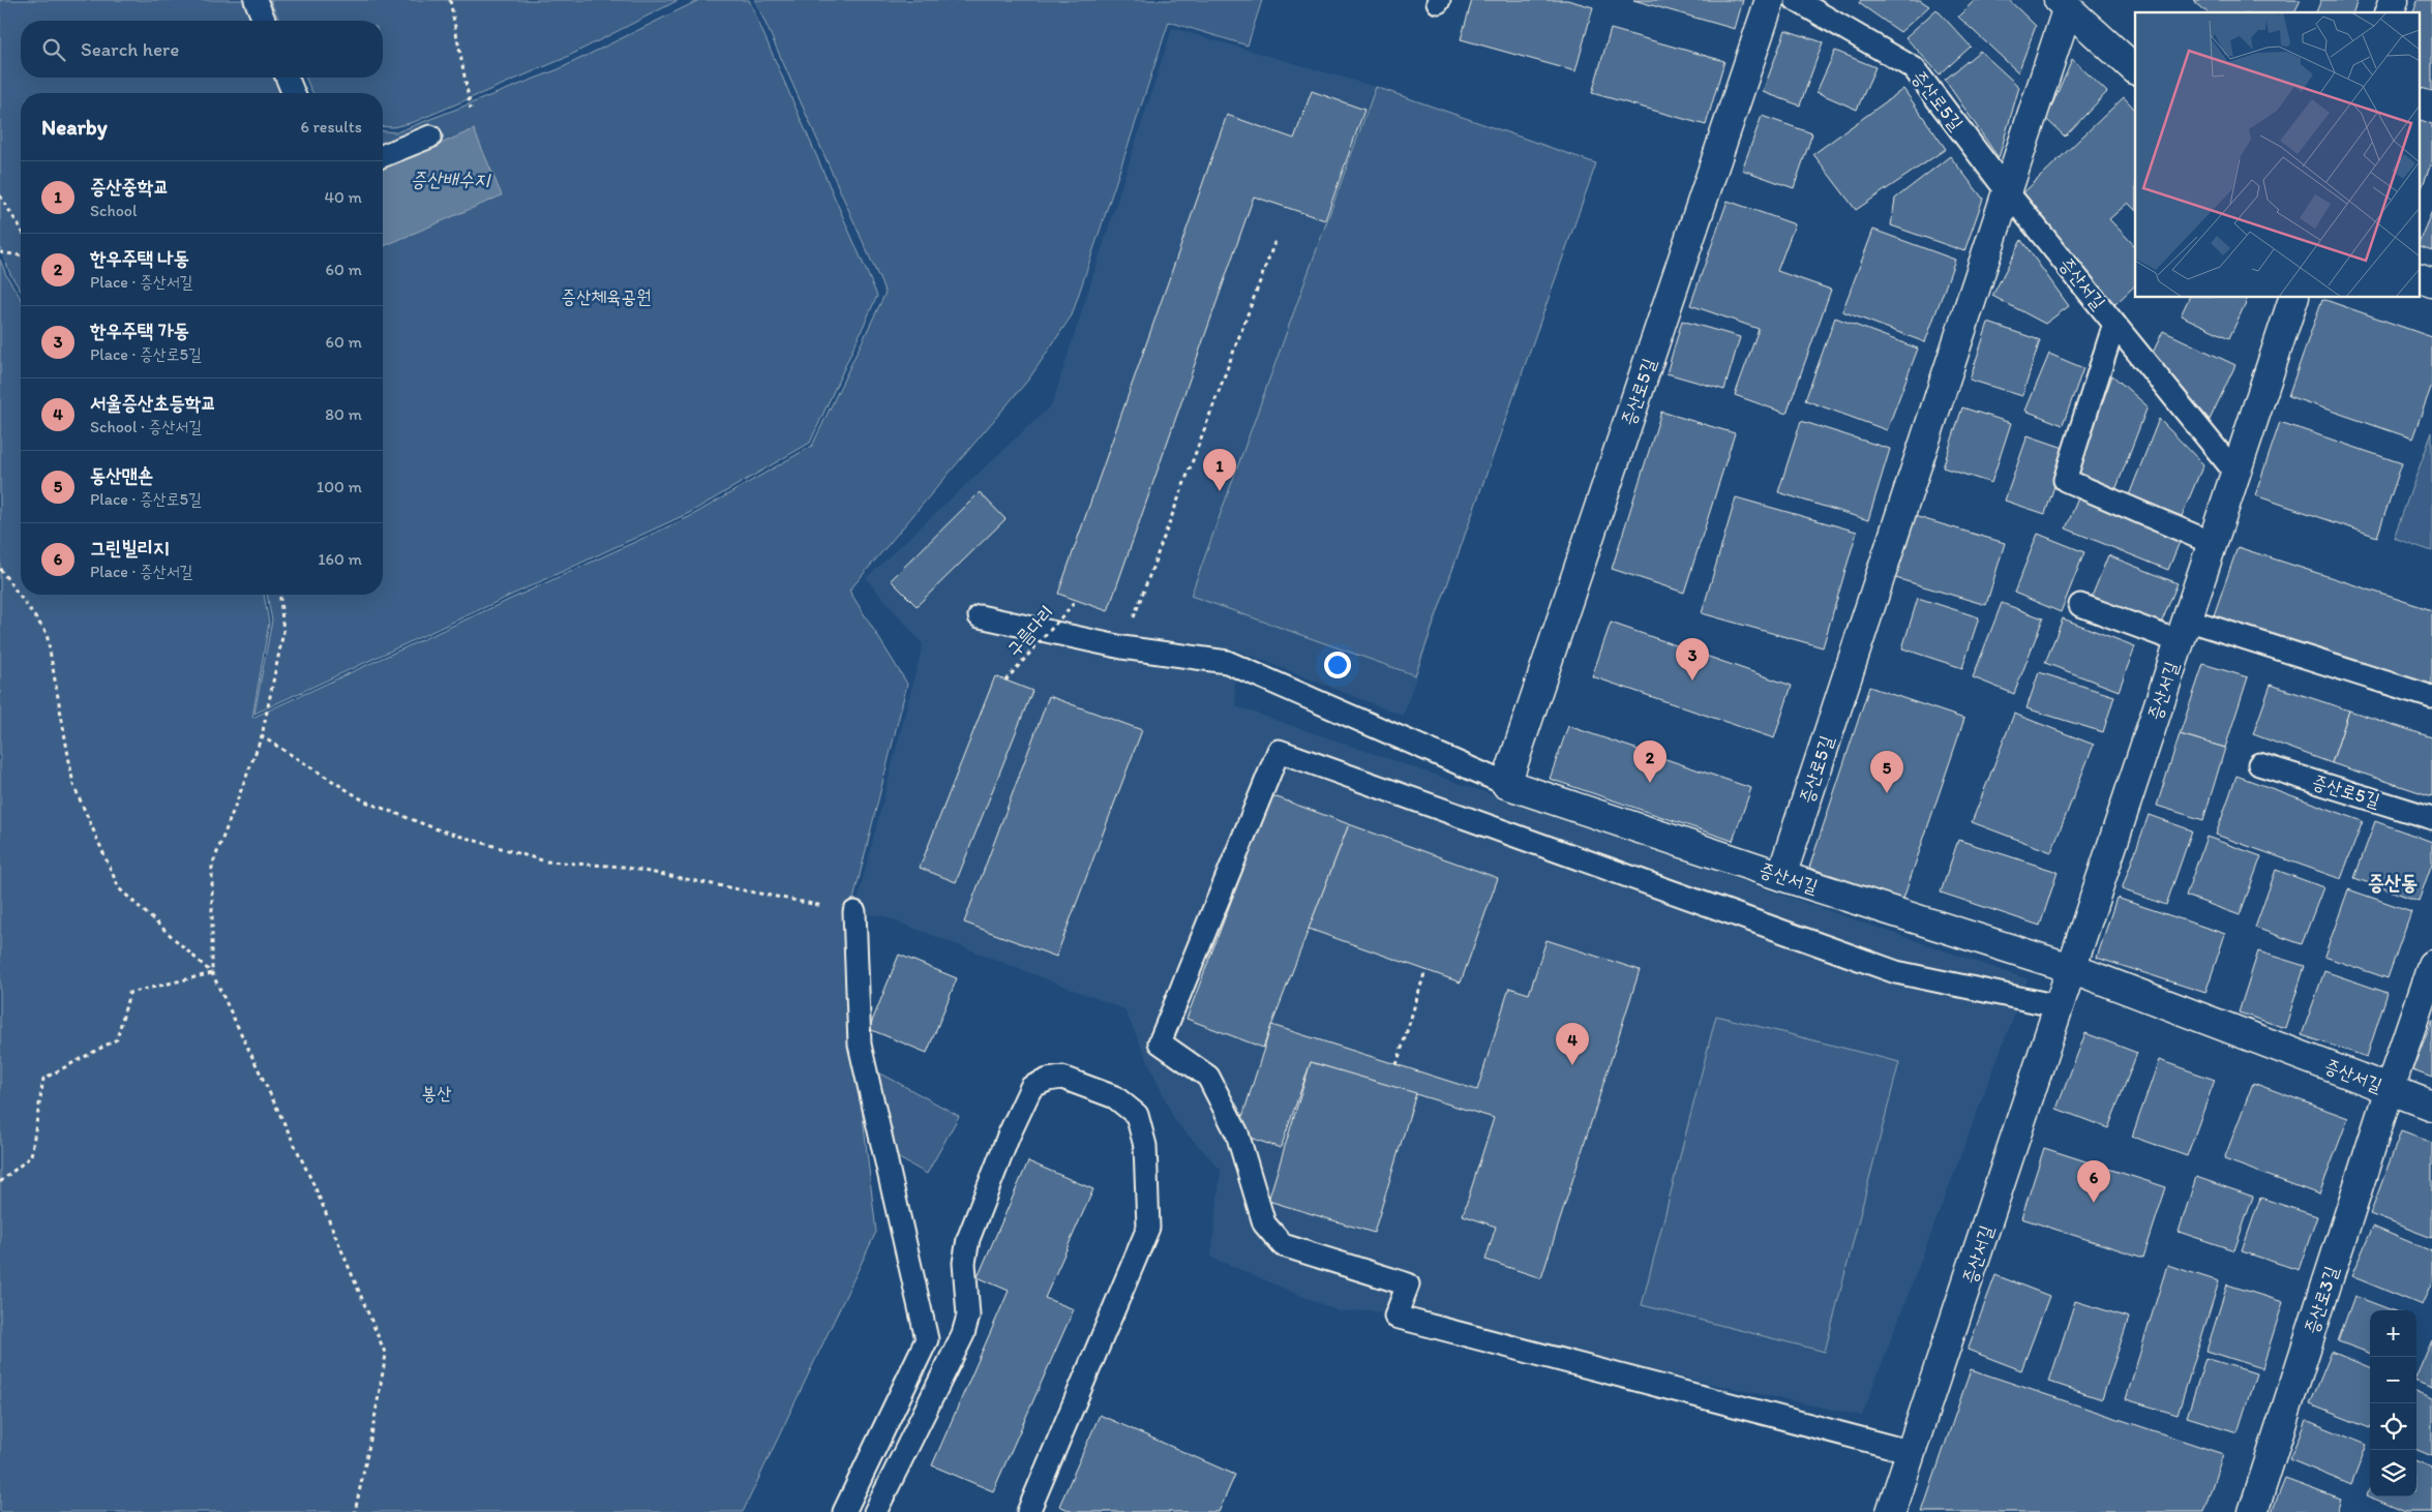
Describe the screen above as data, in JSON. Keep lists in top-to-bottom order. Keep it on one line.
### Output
{"streets":{"street":["증산로5길","증산서길","증산로3길"],"path":["구름다리"]},"crossings":[["증산로5길","증산서길"],["증산서길","증산로3길"]],"districts":["증산동"],"water":["증산배수지"],"parks":["증산체육공원","봉산"],"page":{"search":"Search here","heading":["Nearby","6 results"],"list":[{"mark":"1","name":"증산중학교","note":"School","value":"40 m"},{"mark":"2","name":"한우주택 나동","note":"Place · 증산서길","value":"60 m"},{"mark":"3","name":"한우주택 가동","note":"Place · 증산로5길","value":"60 m"},{"mark":"4","name":"서울증산초등학교","note":"School · 증산서길","value":"80 m"},{"mark":"5","name":"동산맨숀","note":"Place · 증산로5길","value":"100 m"},{"mark":"6","name":"그린빌리지","note":"Place · 증산서길","value":"160 m"}],"pins":["1","3","2","5","4","6"],"map_buttons":["+","−"]}}
